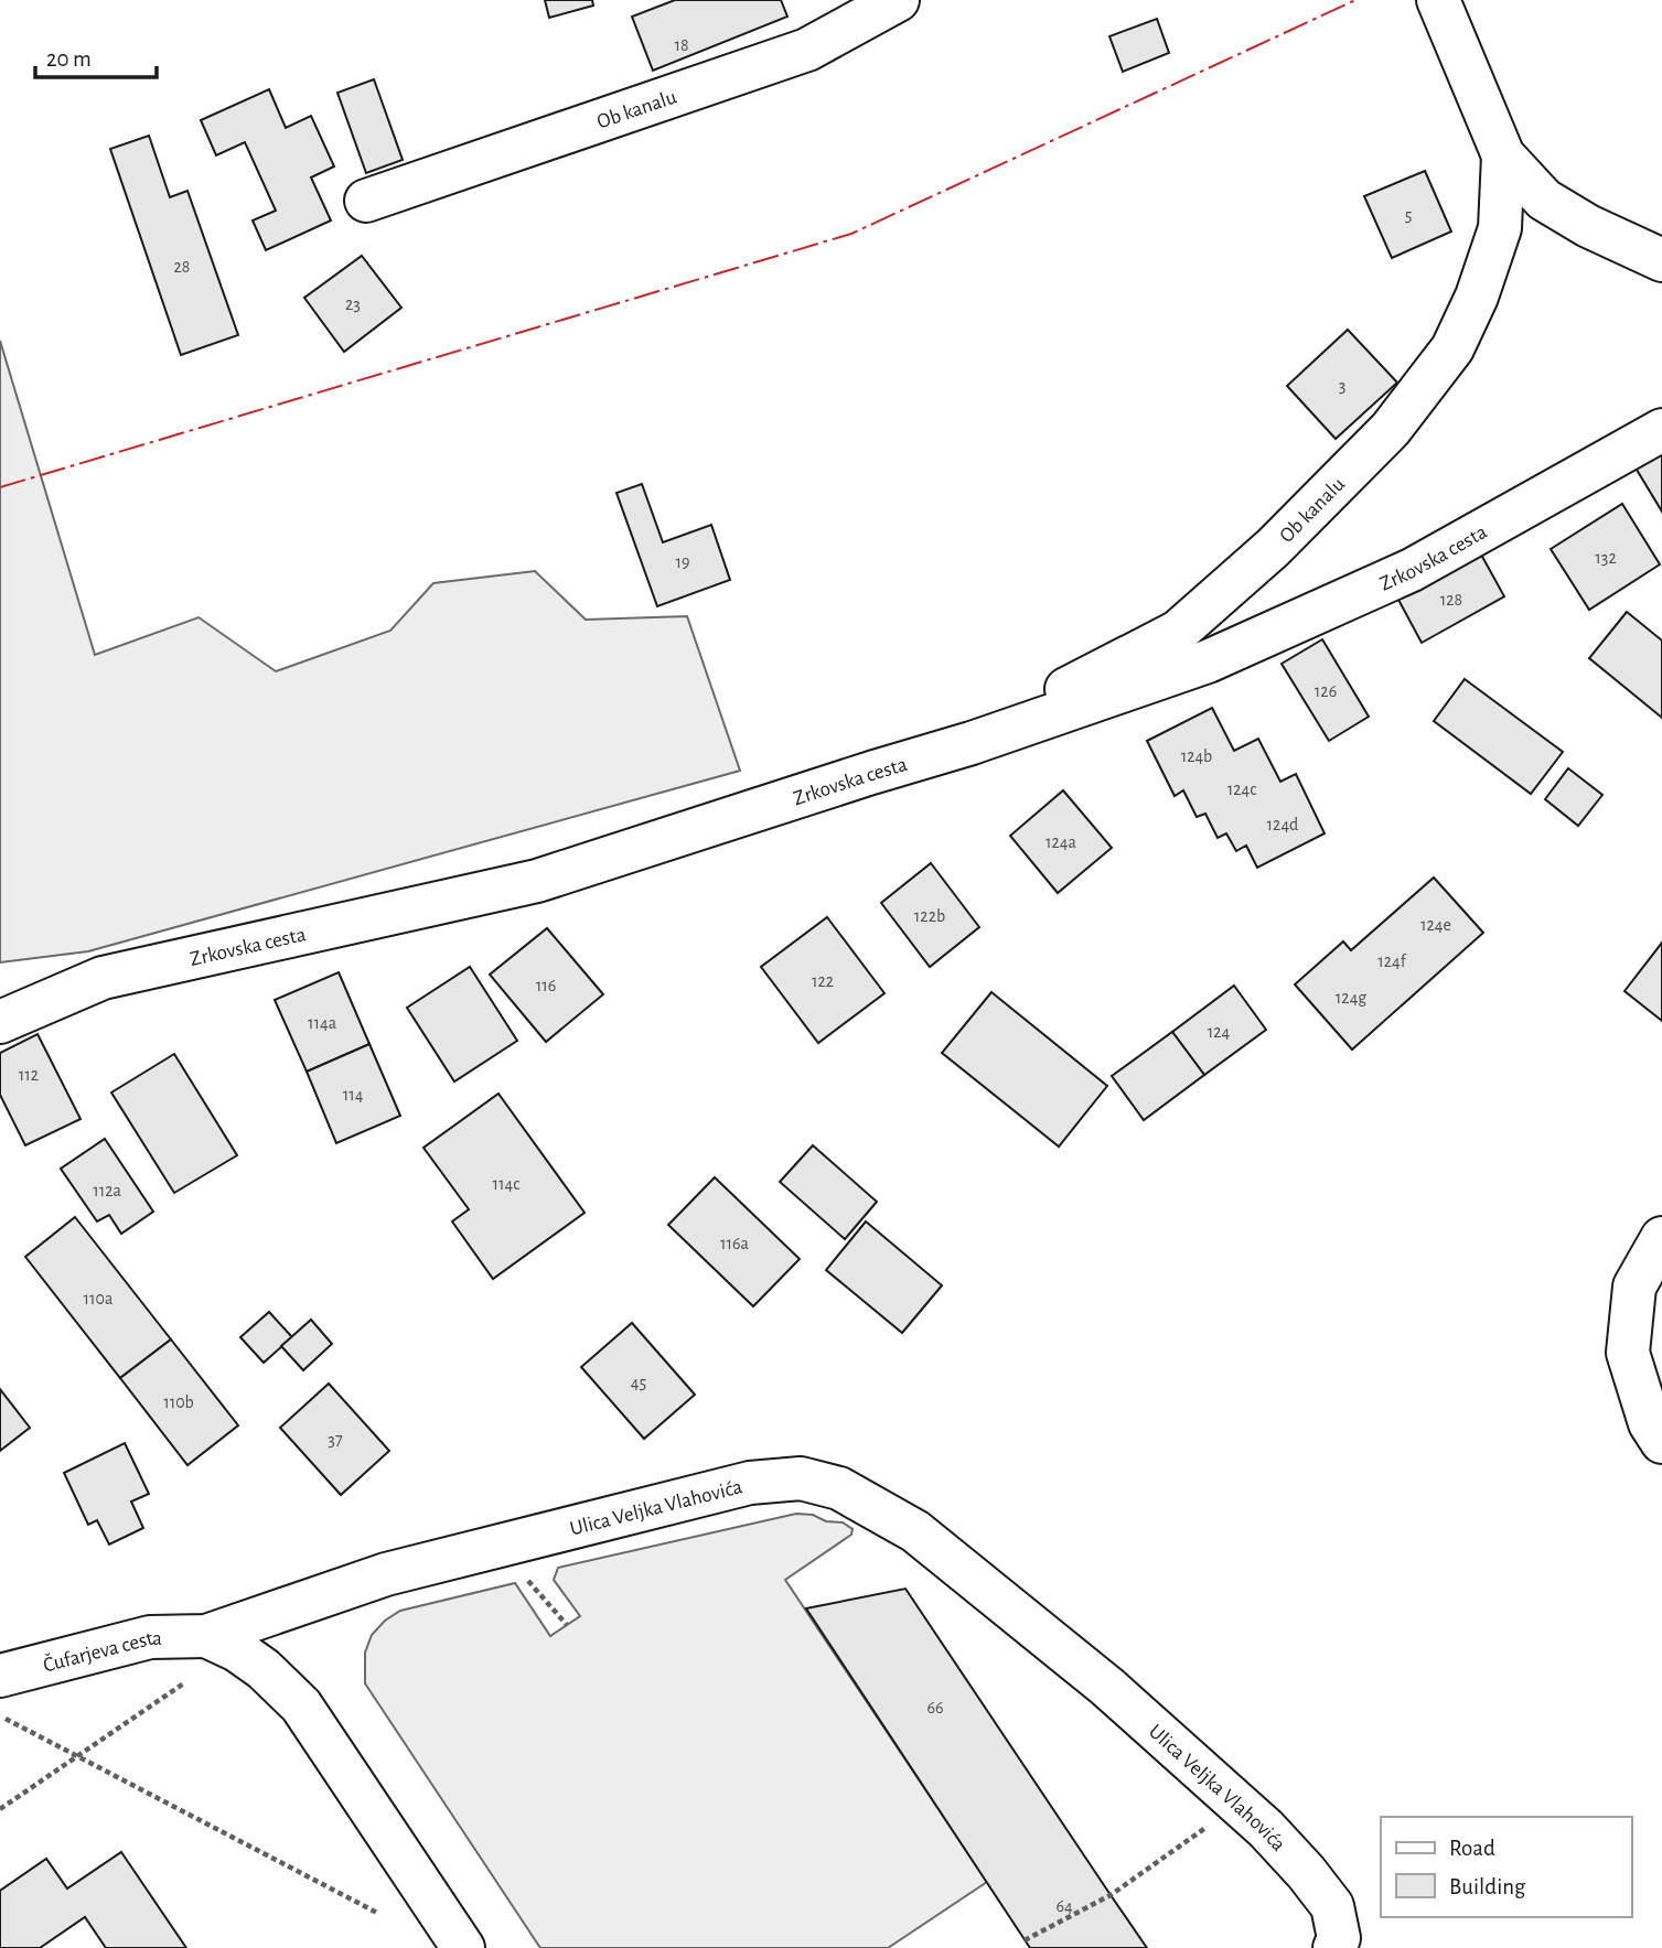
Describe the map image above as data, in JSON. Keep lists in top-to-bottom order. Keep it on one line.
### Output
{"streets":{"street":["Ob kanalu","Zrkovska cesta","Ulica Veljka Vlahovića","Čufarjeva cesta"]},"crossings":[["Ob kanalu","Zrkovska cesta"],["Ulica Veljka Vlahovića","Čufarjeva cesta"]],"house_numbers":["18","5","28","23","3","132","19","128","126","124b","124c","124d","124a","122b","124e","124f","122","116","124g","114a","124","112","114","114c","112a","116a","110a","45","110b","37","66","64"],"legend":["Road","Building"],"scale_bar":"20 m"}
